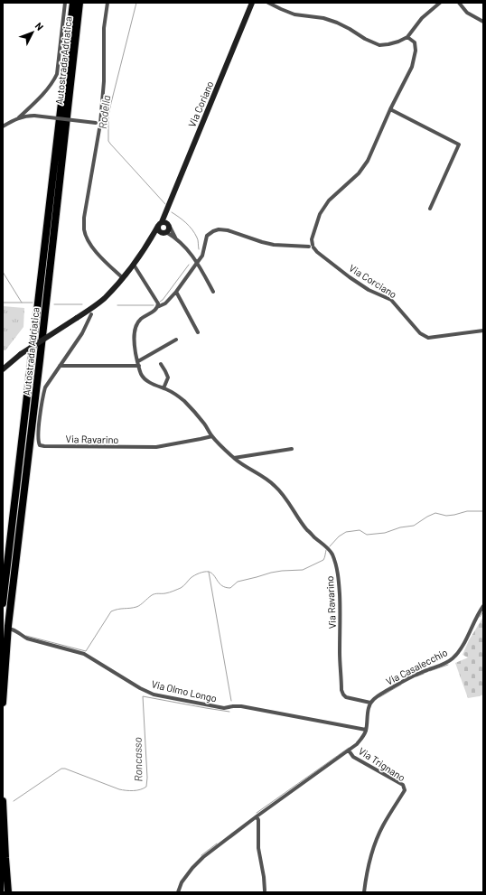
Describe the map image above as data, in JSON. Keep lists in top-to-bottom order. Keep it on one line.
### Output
{"streets":{"highway":["Autostrada Adriatica"],"main road":["Via Coriano"],"street":["Via Corciano","Via Ravarino","Via Casalecchio","Via Olmo Longo","Via Trignano"]},"crossings":[["Via Corciano","Via Ravarino"],["Via Ravarino","Via Casalecchio"]],"water":["Rodella","Roncasso"],"north":"top right"}
